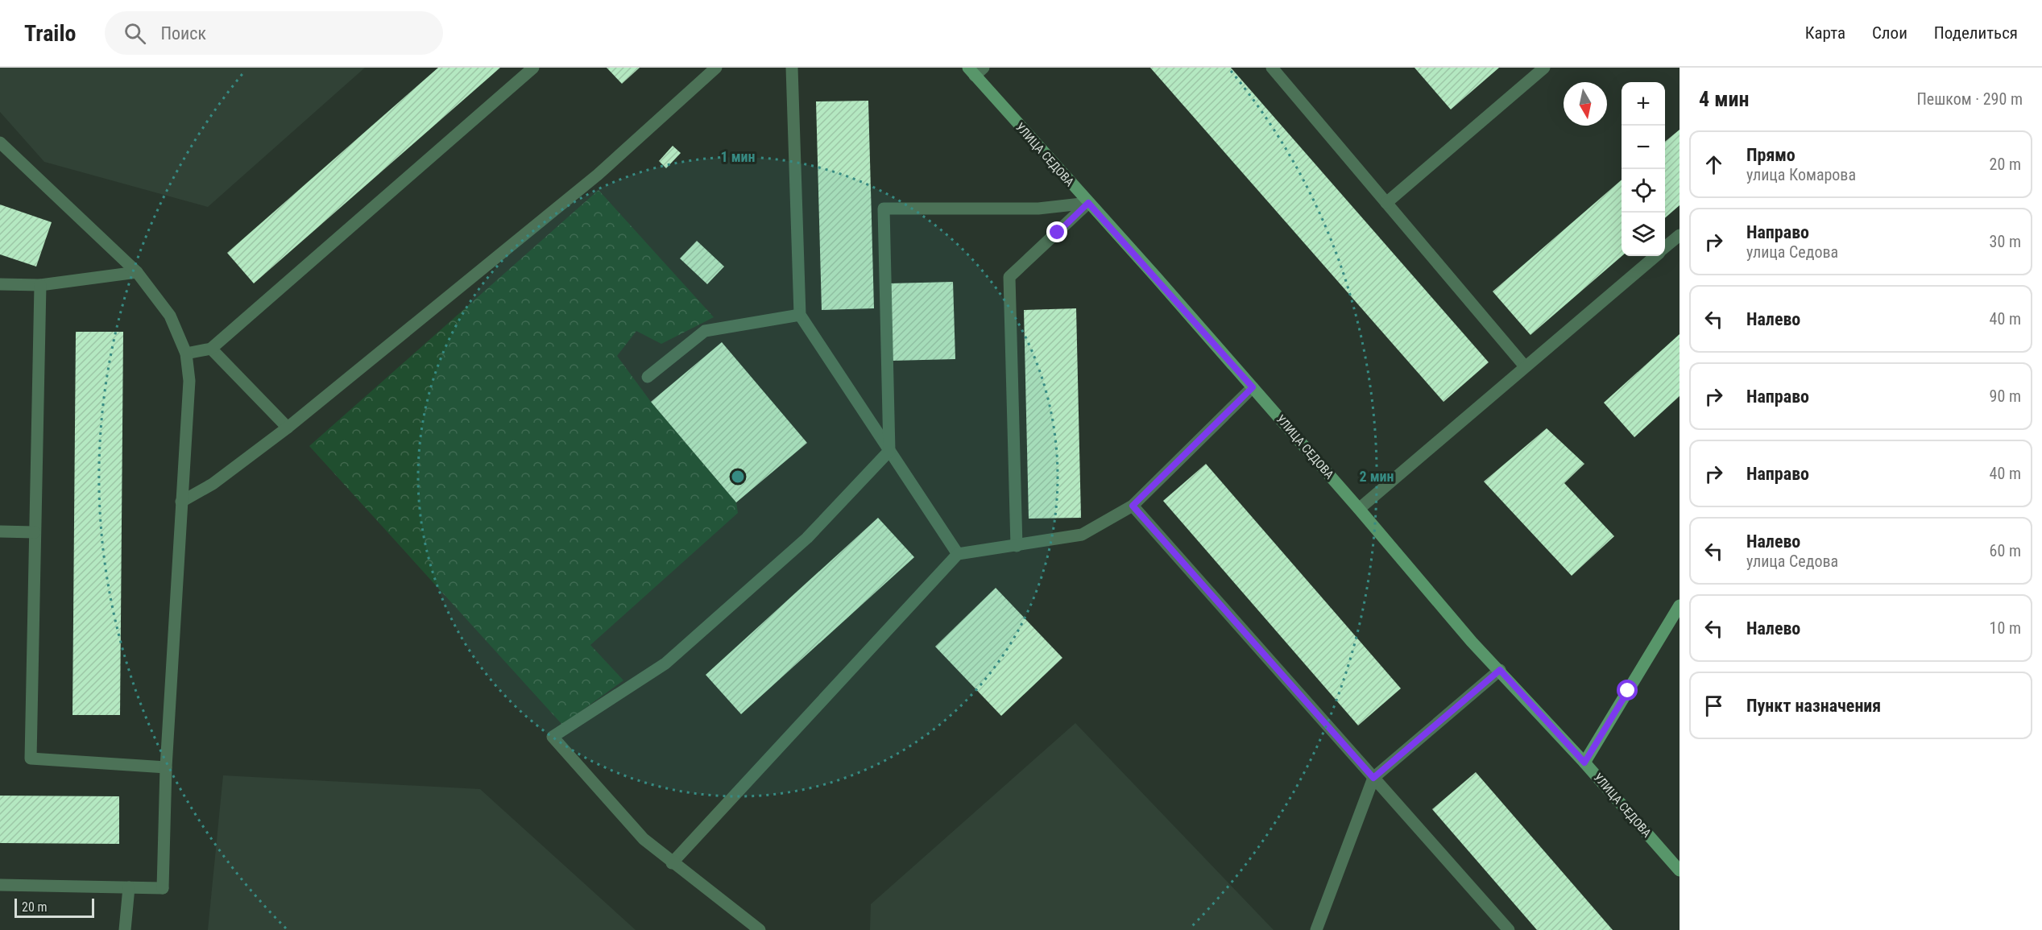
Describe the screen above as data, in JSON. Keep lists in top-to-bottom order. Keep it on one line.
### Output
{"streets":{"main road":["УЛИЦА СЕДОВА"]},"scale_bar":"20 m","north":"bottom","page":{"header":"Trailo","search":"Поиск","nav":["Карта","Слои","Поделиться"],"heading":["4 мин","Пешком · 290 m"],"map_buttons":["+","−"],"list":[["Прямо","улица Комарова","20 m"],["Направо","улица Седова","30 m"],["Налево","40 m"],["Направо","90 m"],["Направо","40 m"],["Налево","улица Седова","60 m"],["Налево","10 m"],"Пункт назначения"],"scale":"20 m"},"rings":["1 мин","2 мин"]}
